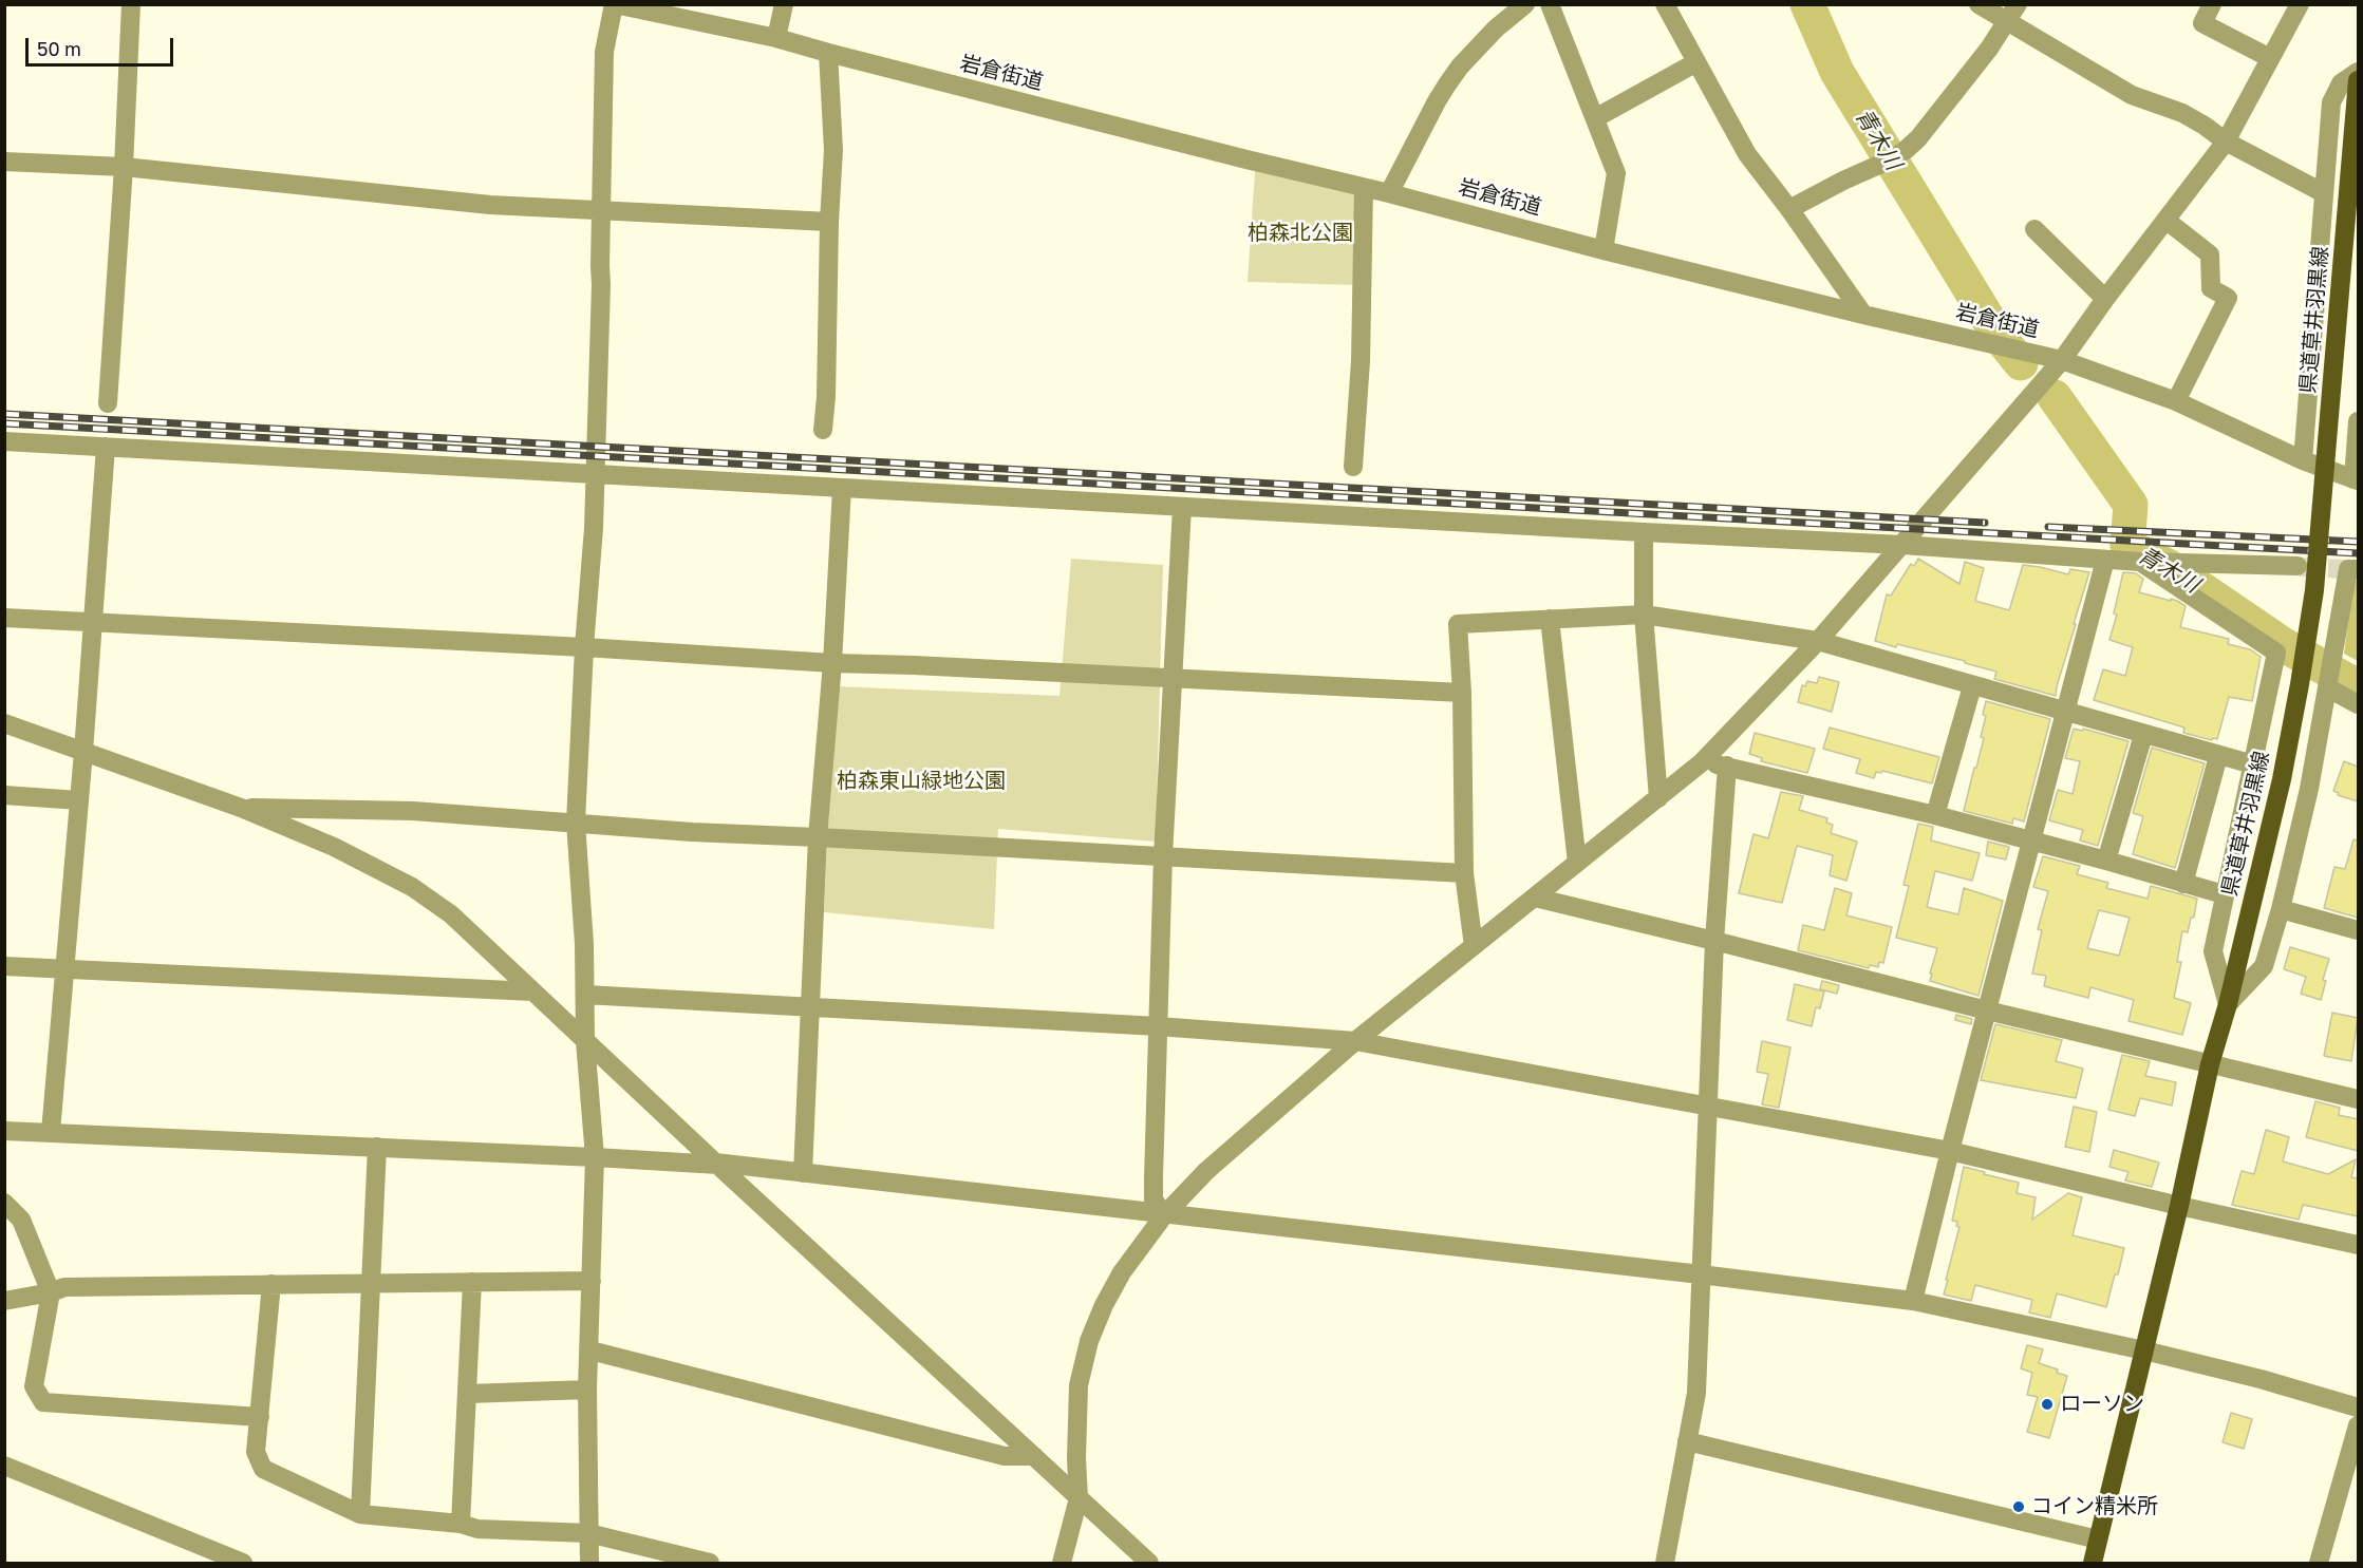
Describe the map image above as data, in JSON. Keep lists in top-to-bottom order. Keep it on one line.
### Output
{"streets":{"main road":["県道草井羽黒線"],"street":["岩倉街道"]},"water":["青木川"],"parks":["柏森北公園","柏森東山緑地公園"],"places":["ローソン","コイン精米所"],"scale_bar":"50 m"}
